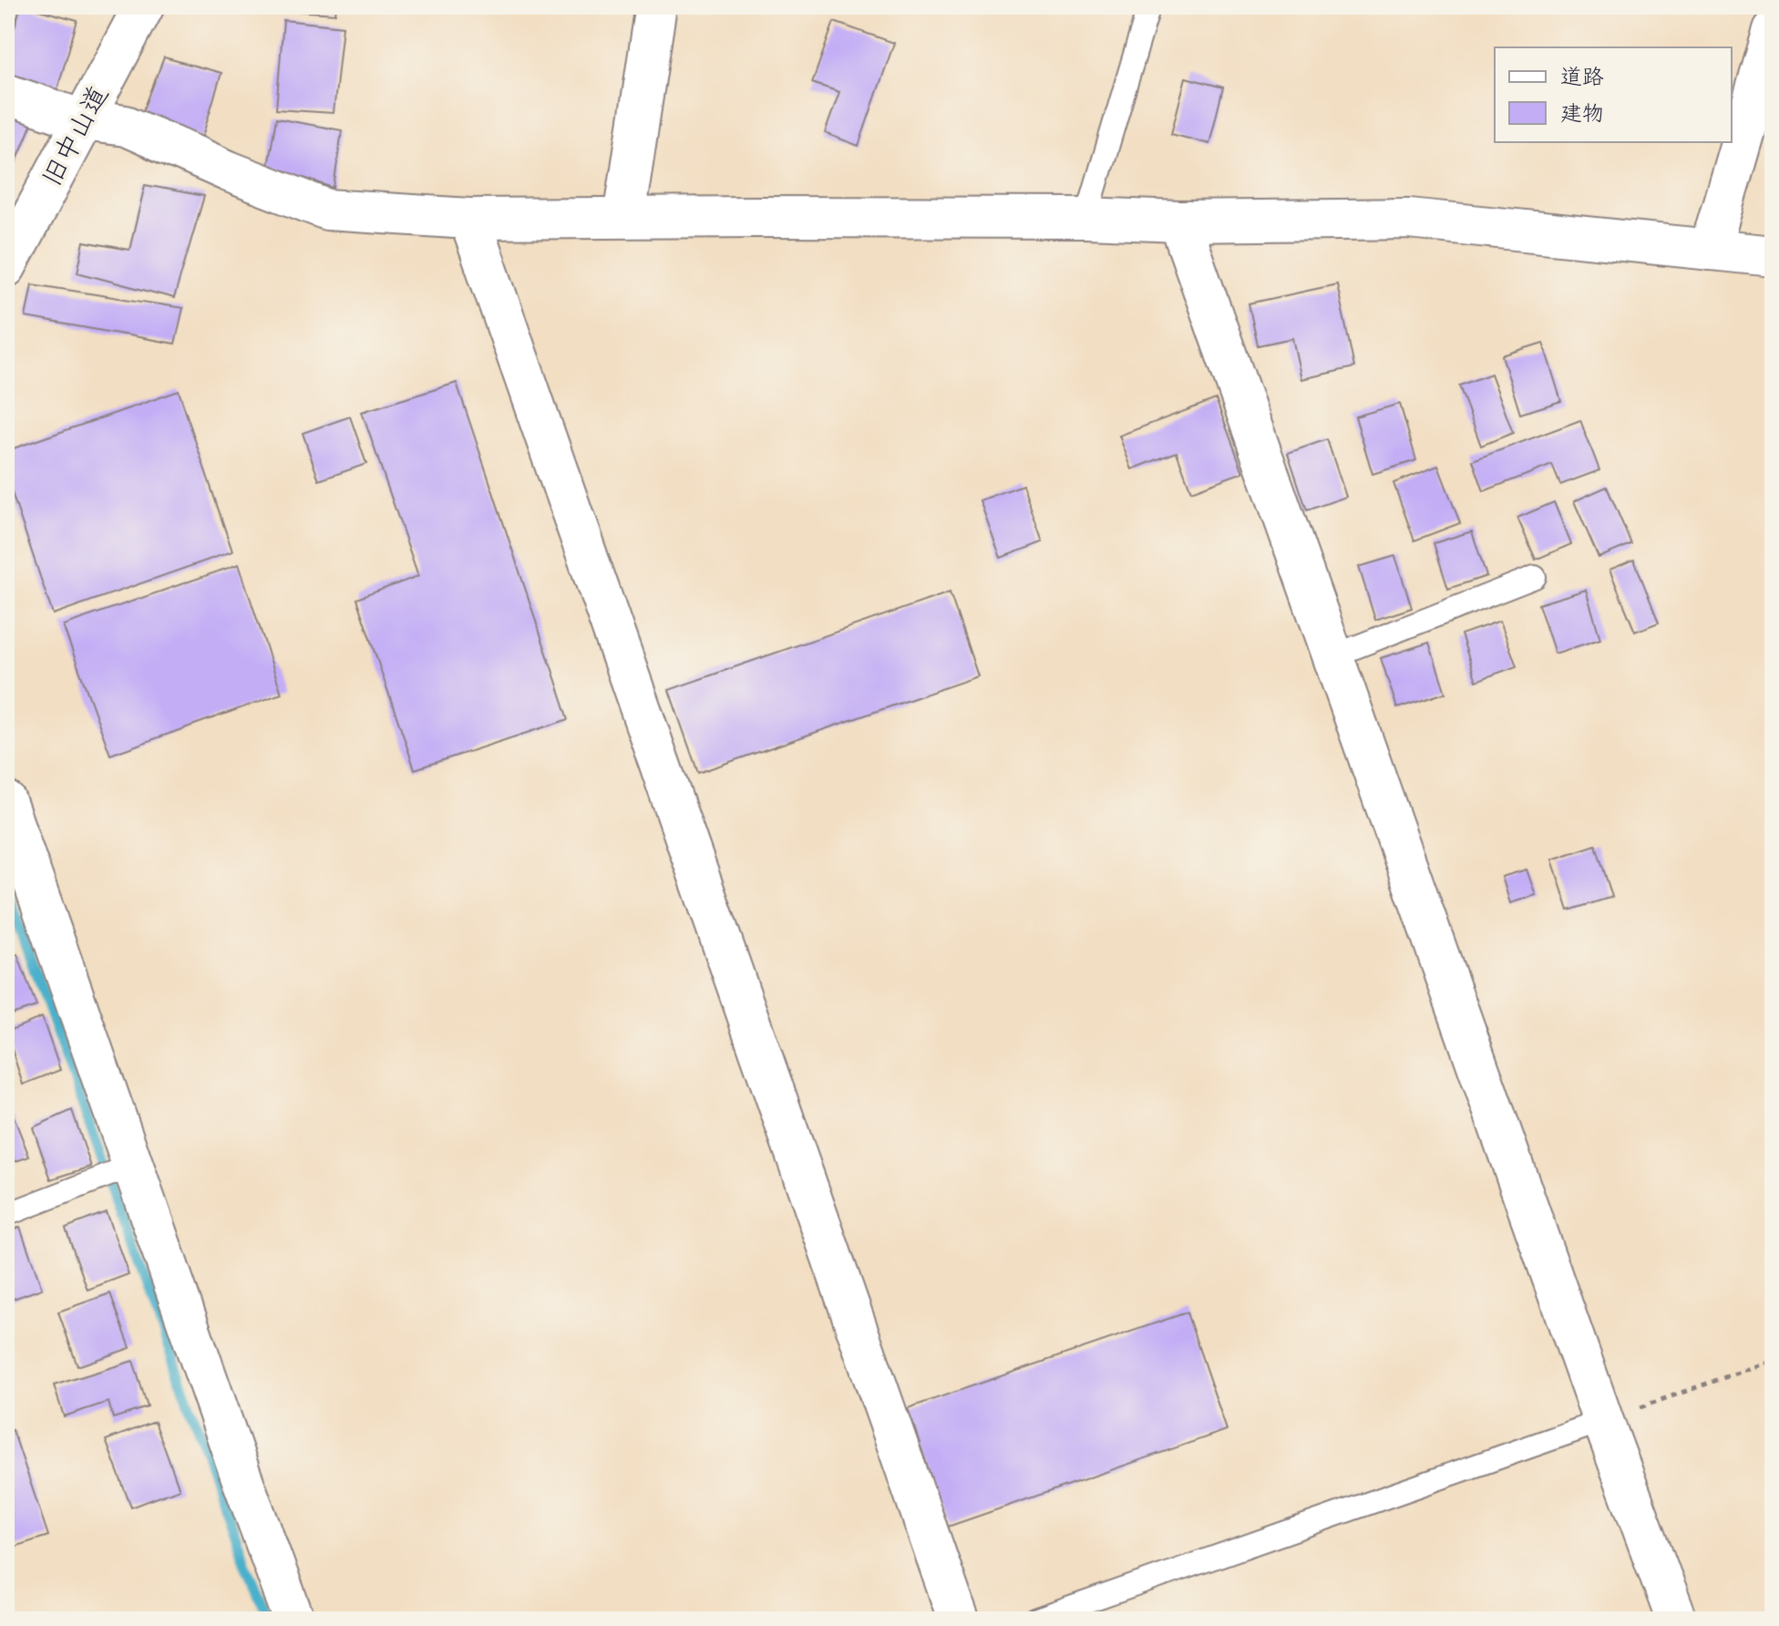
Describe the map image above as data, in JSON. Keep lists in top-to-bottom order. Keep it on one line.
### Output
{"streets":{"street":["旧中山道"]},"legend":["道路","建物"]}
